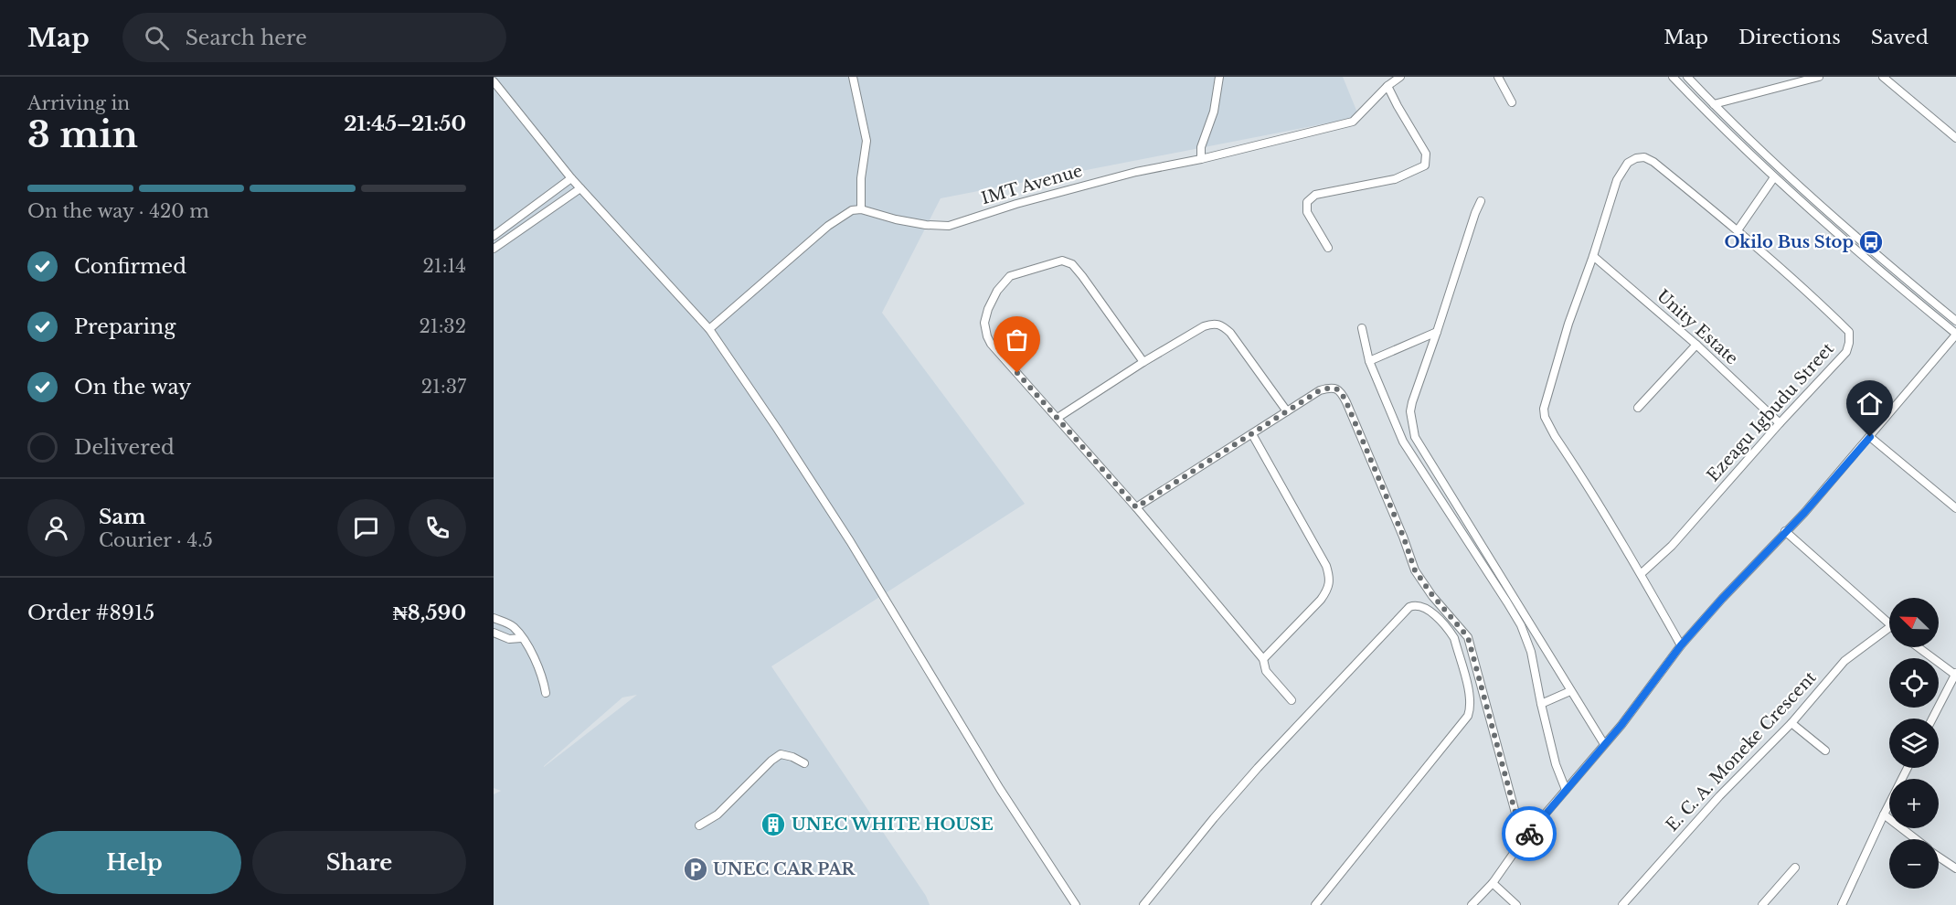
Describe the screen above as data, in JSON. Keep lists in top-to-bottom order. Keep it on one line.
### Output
{"streets":{"street":["IMT Avenue","Unity Estate","Ezeagu Igbudu Street","E. C. A. Moneke Crescent"]},"crossings":[["Unity Estate","Ezeagu Igbudu Street"]],"places":{"bus stop":["Okilo Bus Stop"],"building":["UNEC WHITE HOUSE"],"parking":["UNEC CAR PAR"]},"north":"top left","page":{"header":"Map","search":"Search here","nav":["Map","Directions","Saved"],"heading":["3 min","Arriving in","21:45–21:50"],"panel":["Sam","Courier · 4.5","Order #8915","₦8,590"],"bar":"On the way · 420 m","list":[["Confirmed","21:14"],["Preparing","21:32"],["On the way","21:37"],"Delivered"],"map_buttons":["+","−"],"buttons":["Help","Share"]}}
